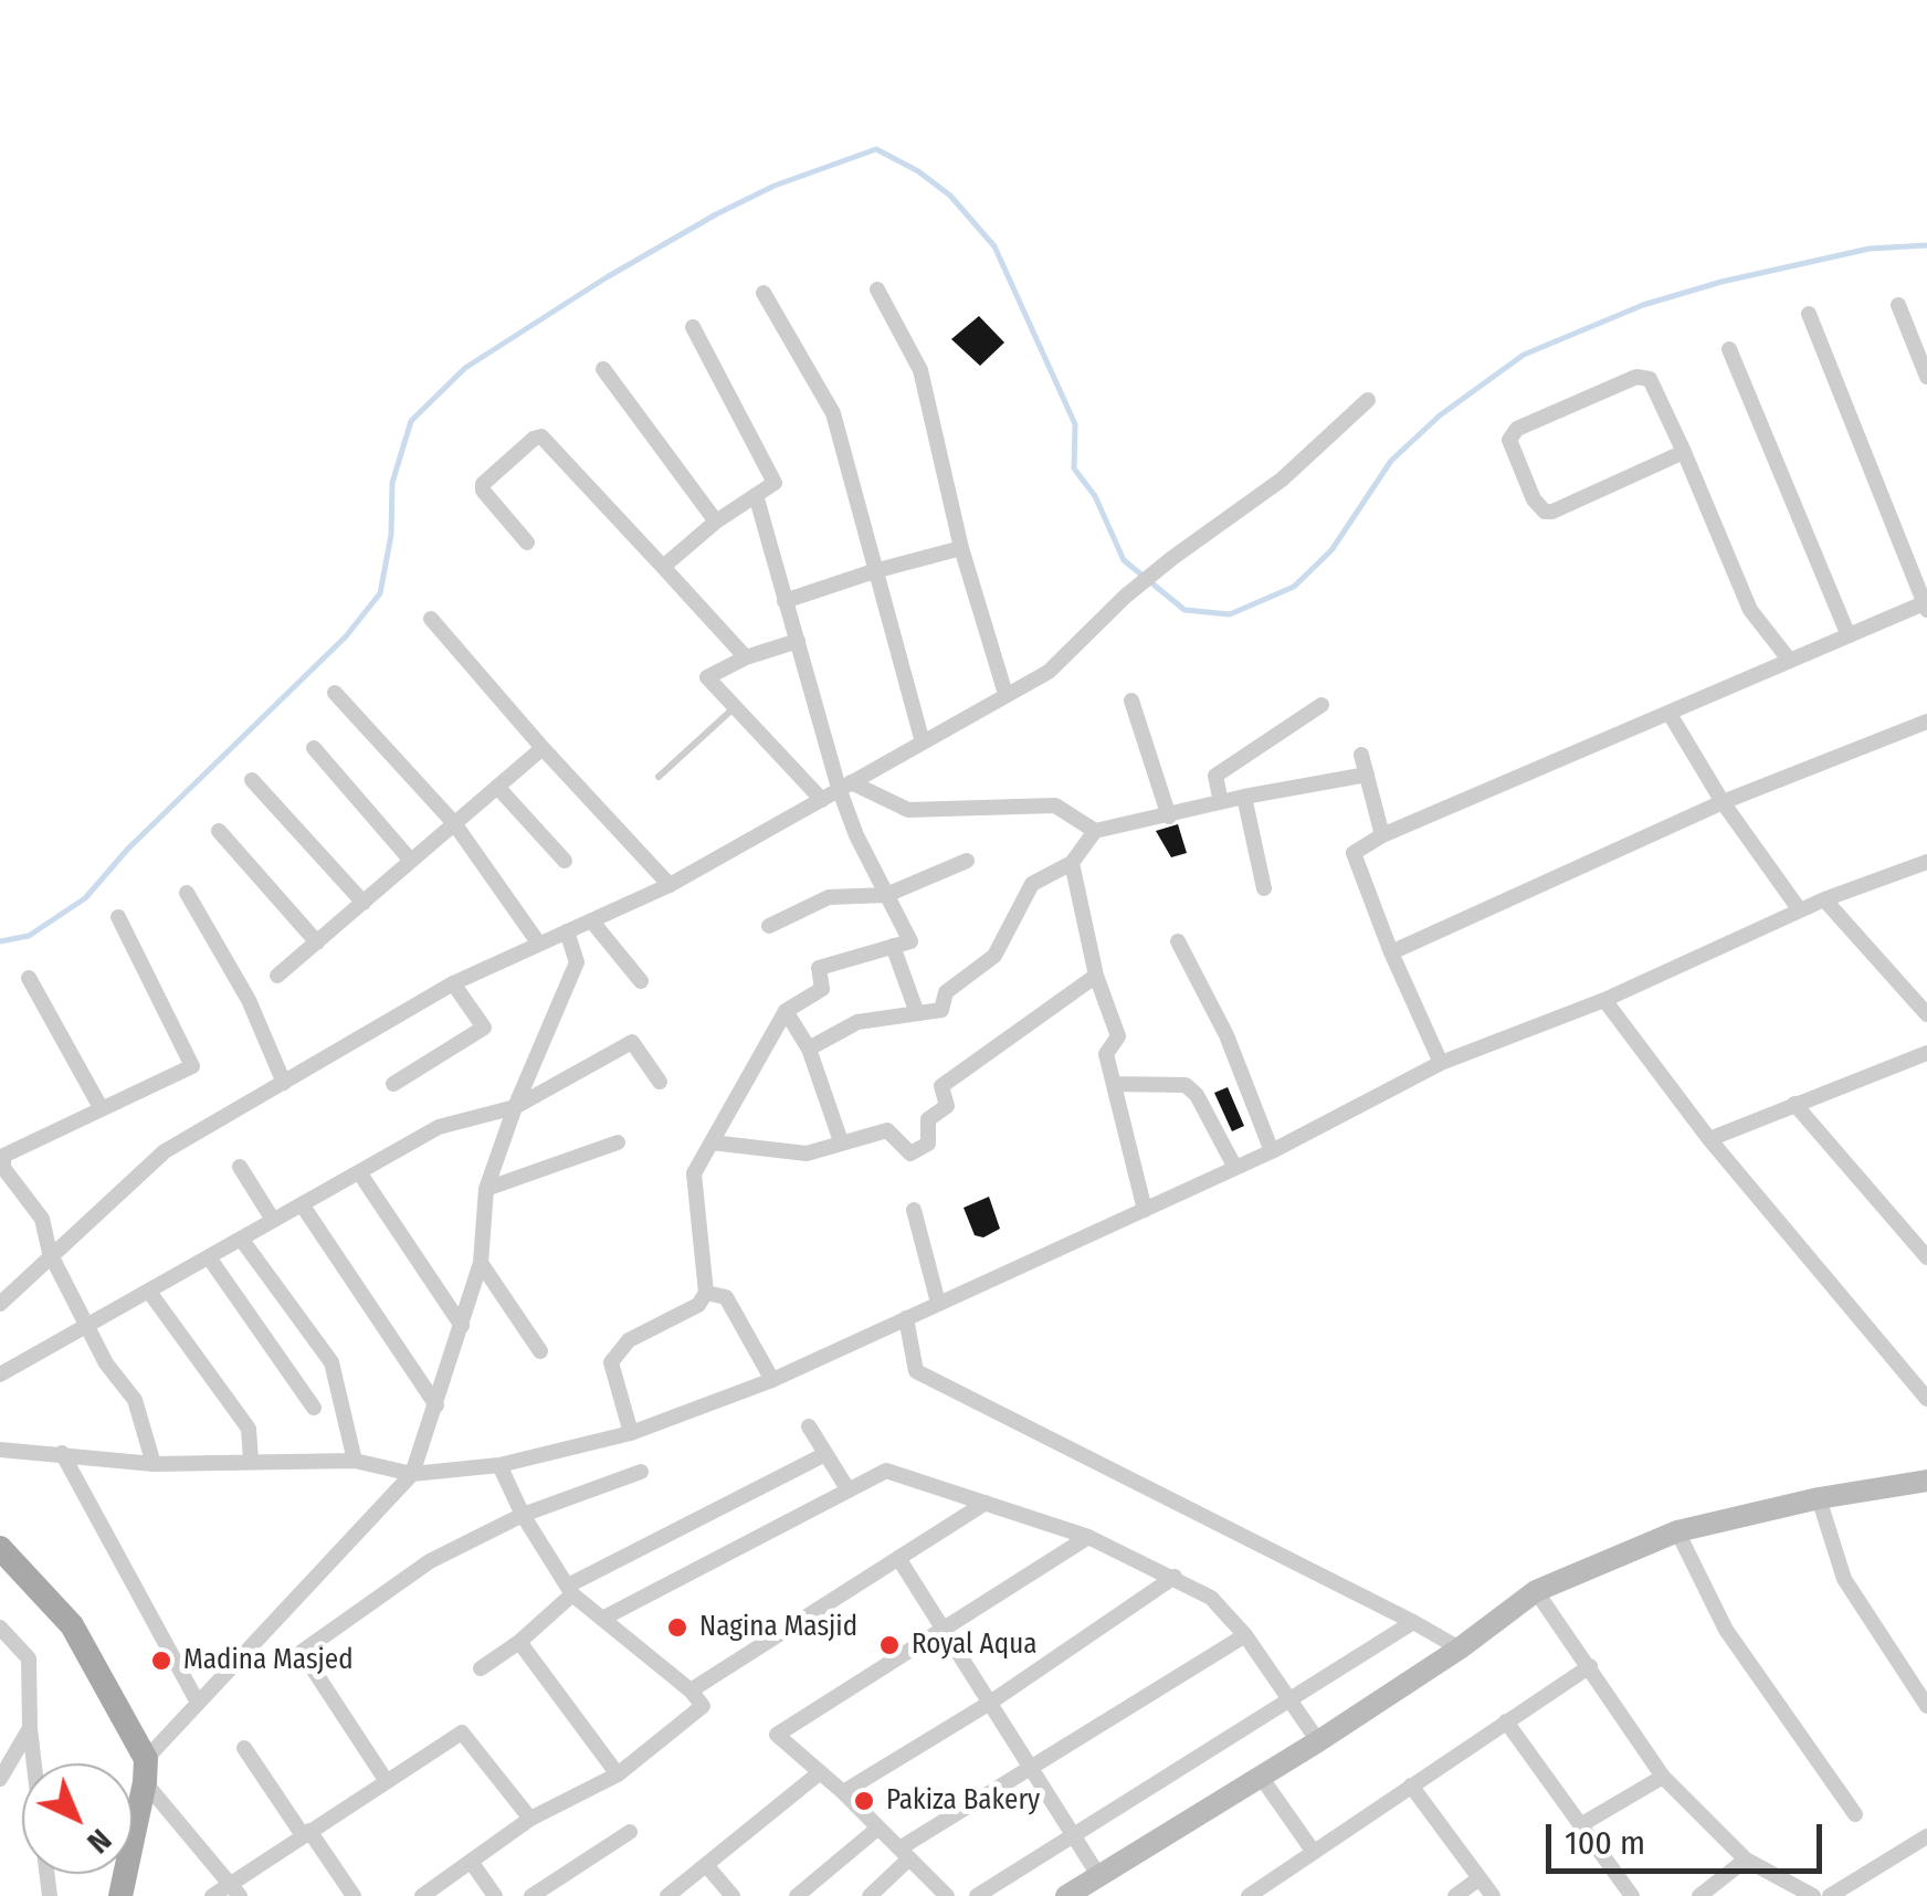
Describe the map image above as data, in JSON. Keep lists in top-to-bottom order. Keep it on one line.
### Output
{"places":["Nagina Masjid","Royal Aqua","Madina Masjed","Pakiza Bakery"],"scale_bar":"100 m","north":"bottom right"}
